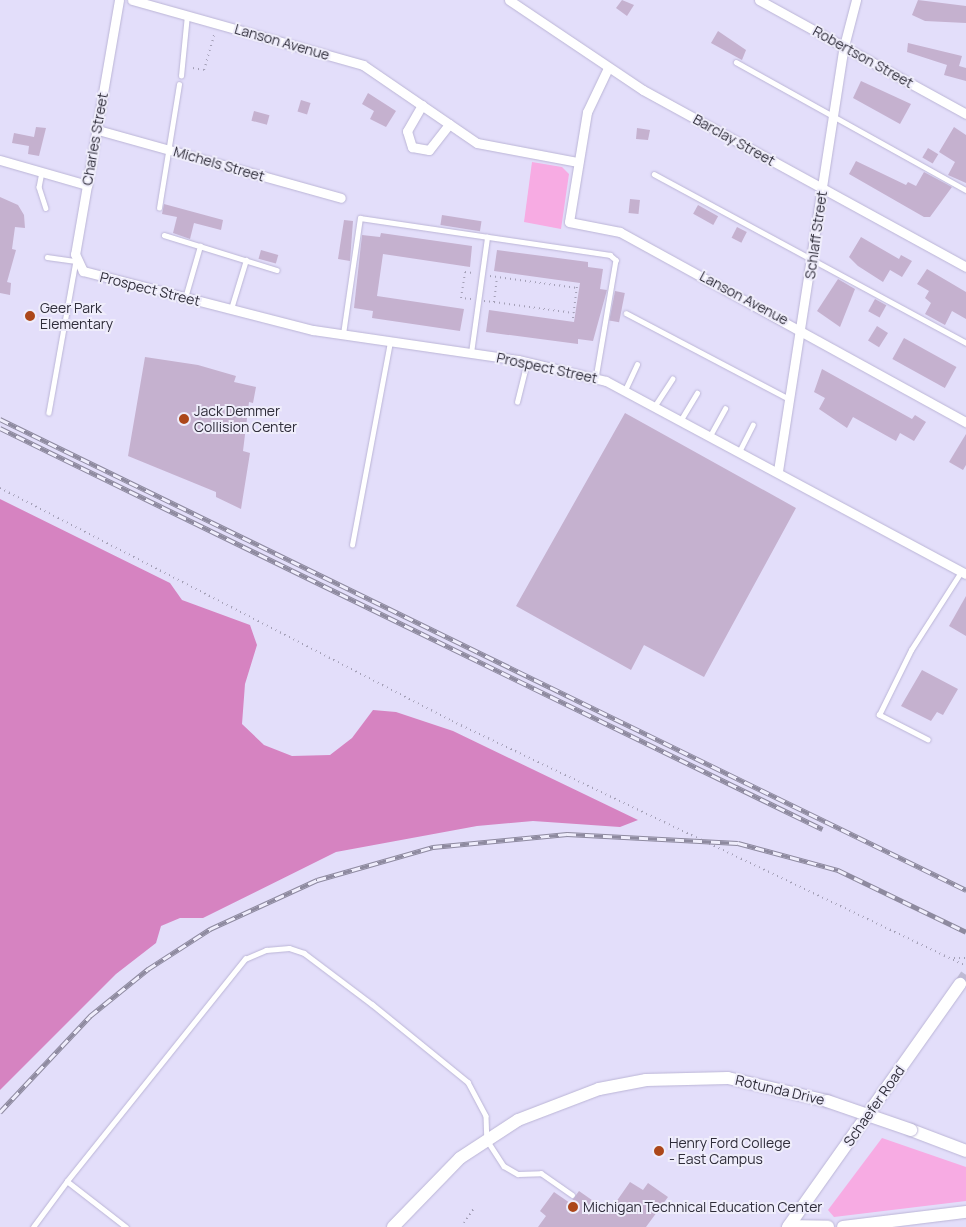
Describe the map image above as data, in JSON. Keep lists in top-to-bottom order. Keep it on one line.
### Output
{"streets":{"main road":["Rotunda Drive","Schaefer Road"],"street":["Lanson Avenue","Robertson Street","Charles Street","Barclay Street","Michels Street","Schlaff Street","Prospect Street"]},"crossings":[["Lanson Avenue","Barclay Street"],["Lanson Avenue","Schlaff Street"],["Robertson Street","Schlaff Street"],["Charles Street","Michels Street"],["Charles Street","Prospect Street"],["Barclay Street","Schlaff Street"],["Schlaff Street","Prospect Street"]],"places":["Geer Park Elementary","Jack Demmer Collision Center","Henry Ford College - East Campus","Michigan Technical Education Center"]}
